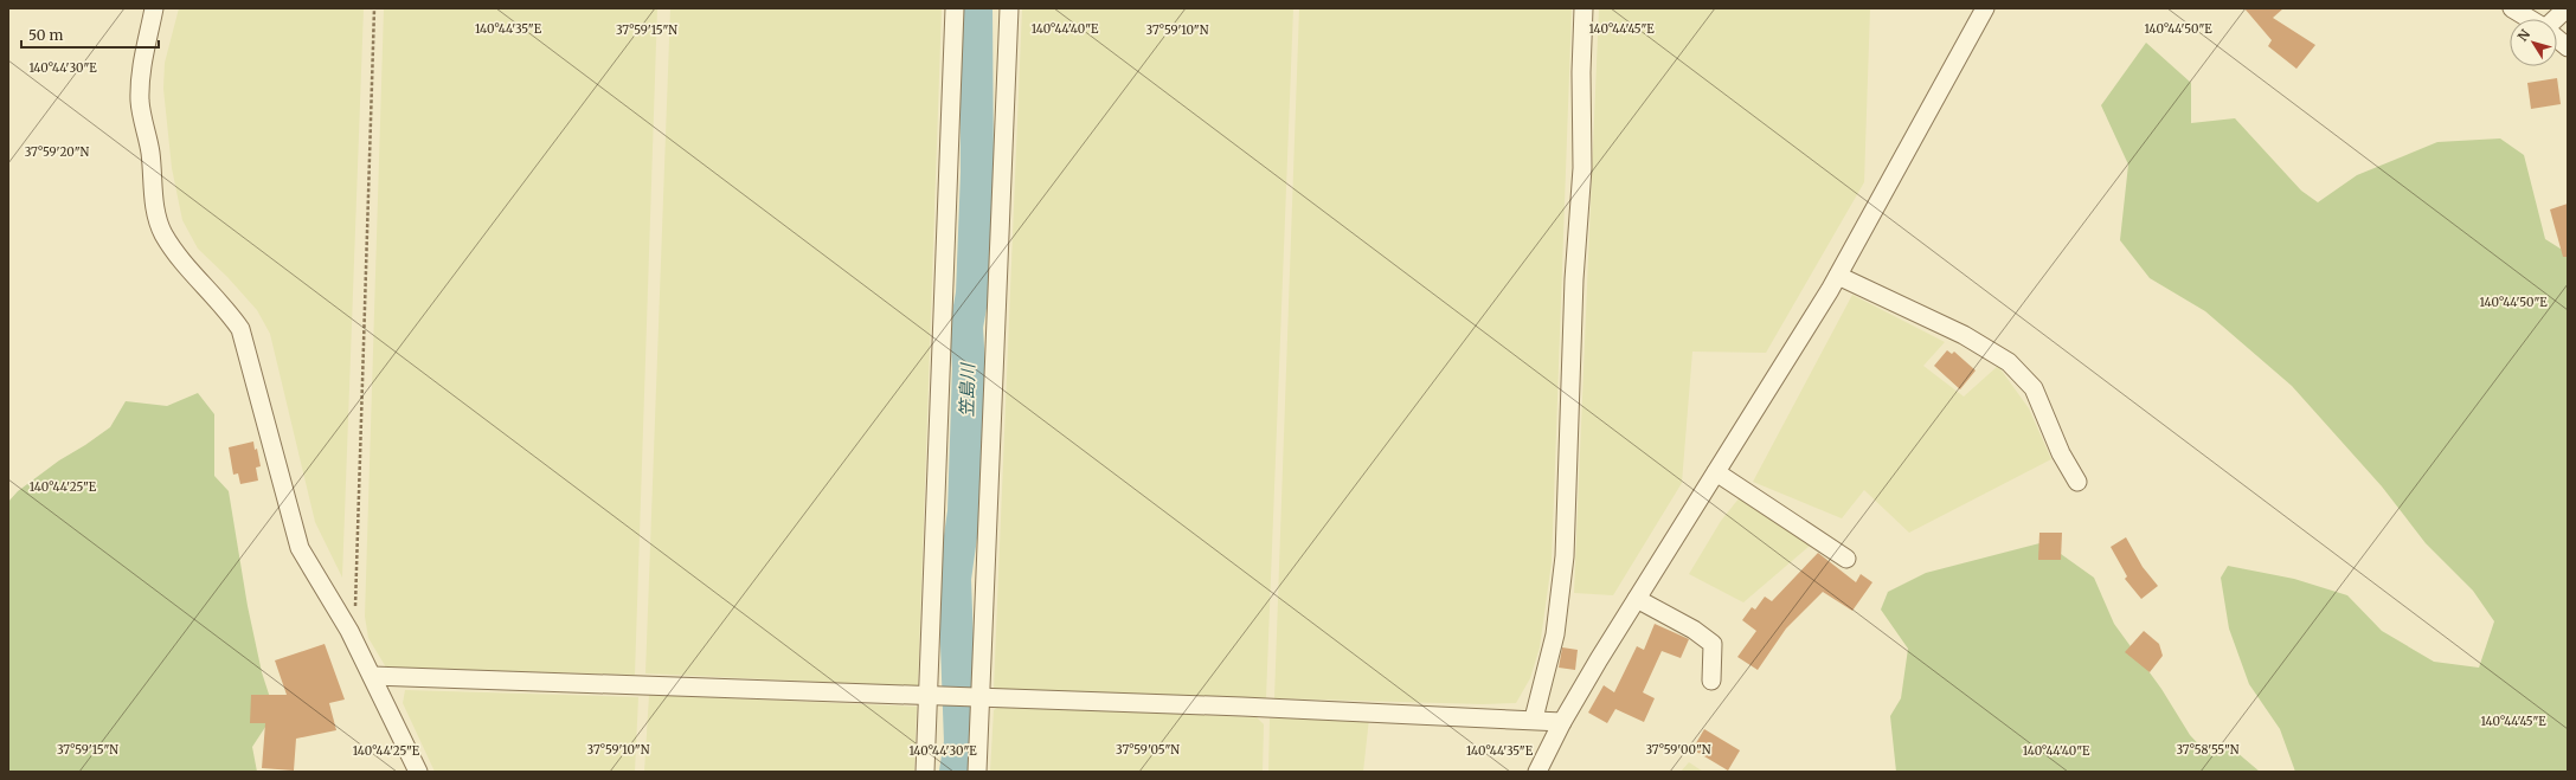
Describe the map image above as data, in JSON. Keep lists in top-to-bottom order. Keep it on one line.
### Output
{"water":["笠島川"],"scale_bar":"50 m","north":"top left","coordinates":["140°44'35\"E","140°44'40\"E","140°44'45\"E","140°44'50\"E","37°59'15\"N","37°59'10\"N","140°44'30\"E","37°59'20\"N","140°44'25\"E","37°59'05\"N","37°59'00\"N","37°58'55\"N"]}
